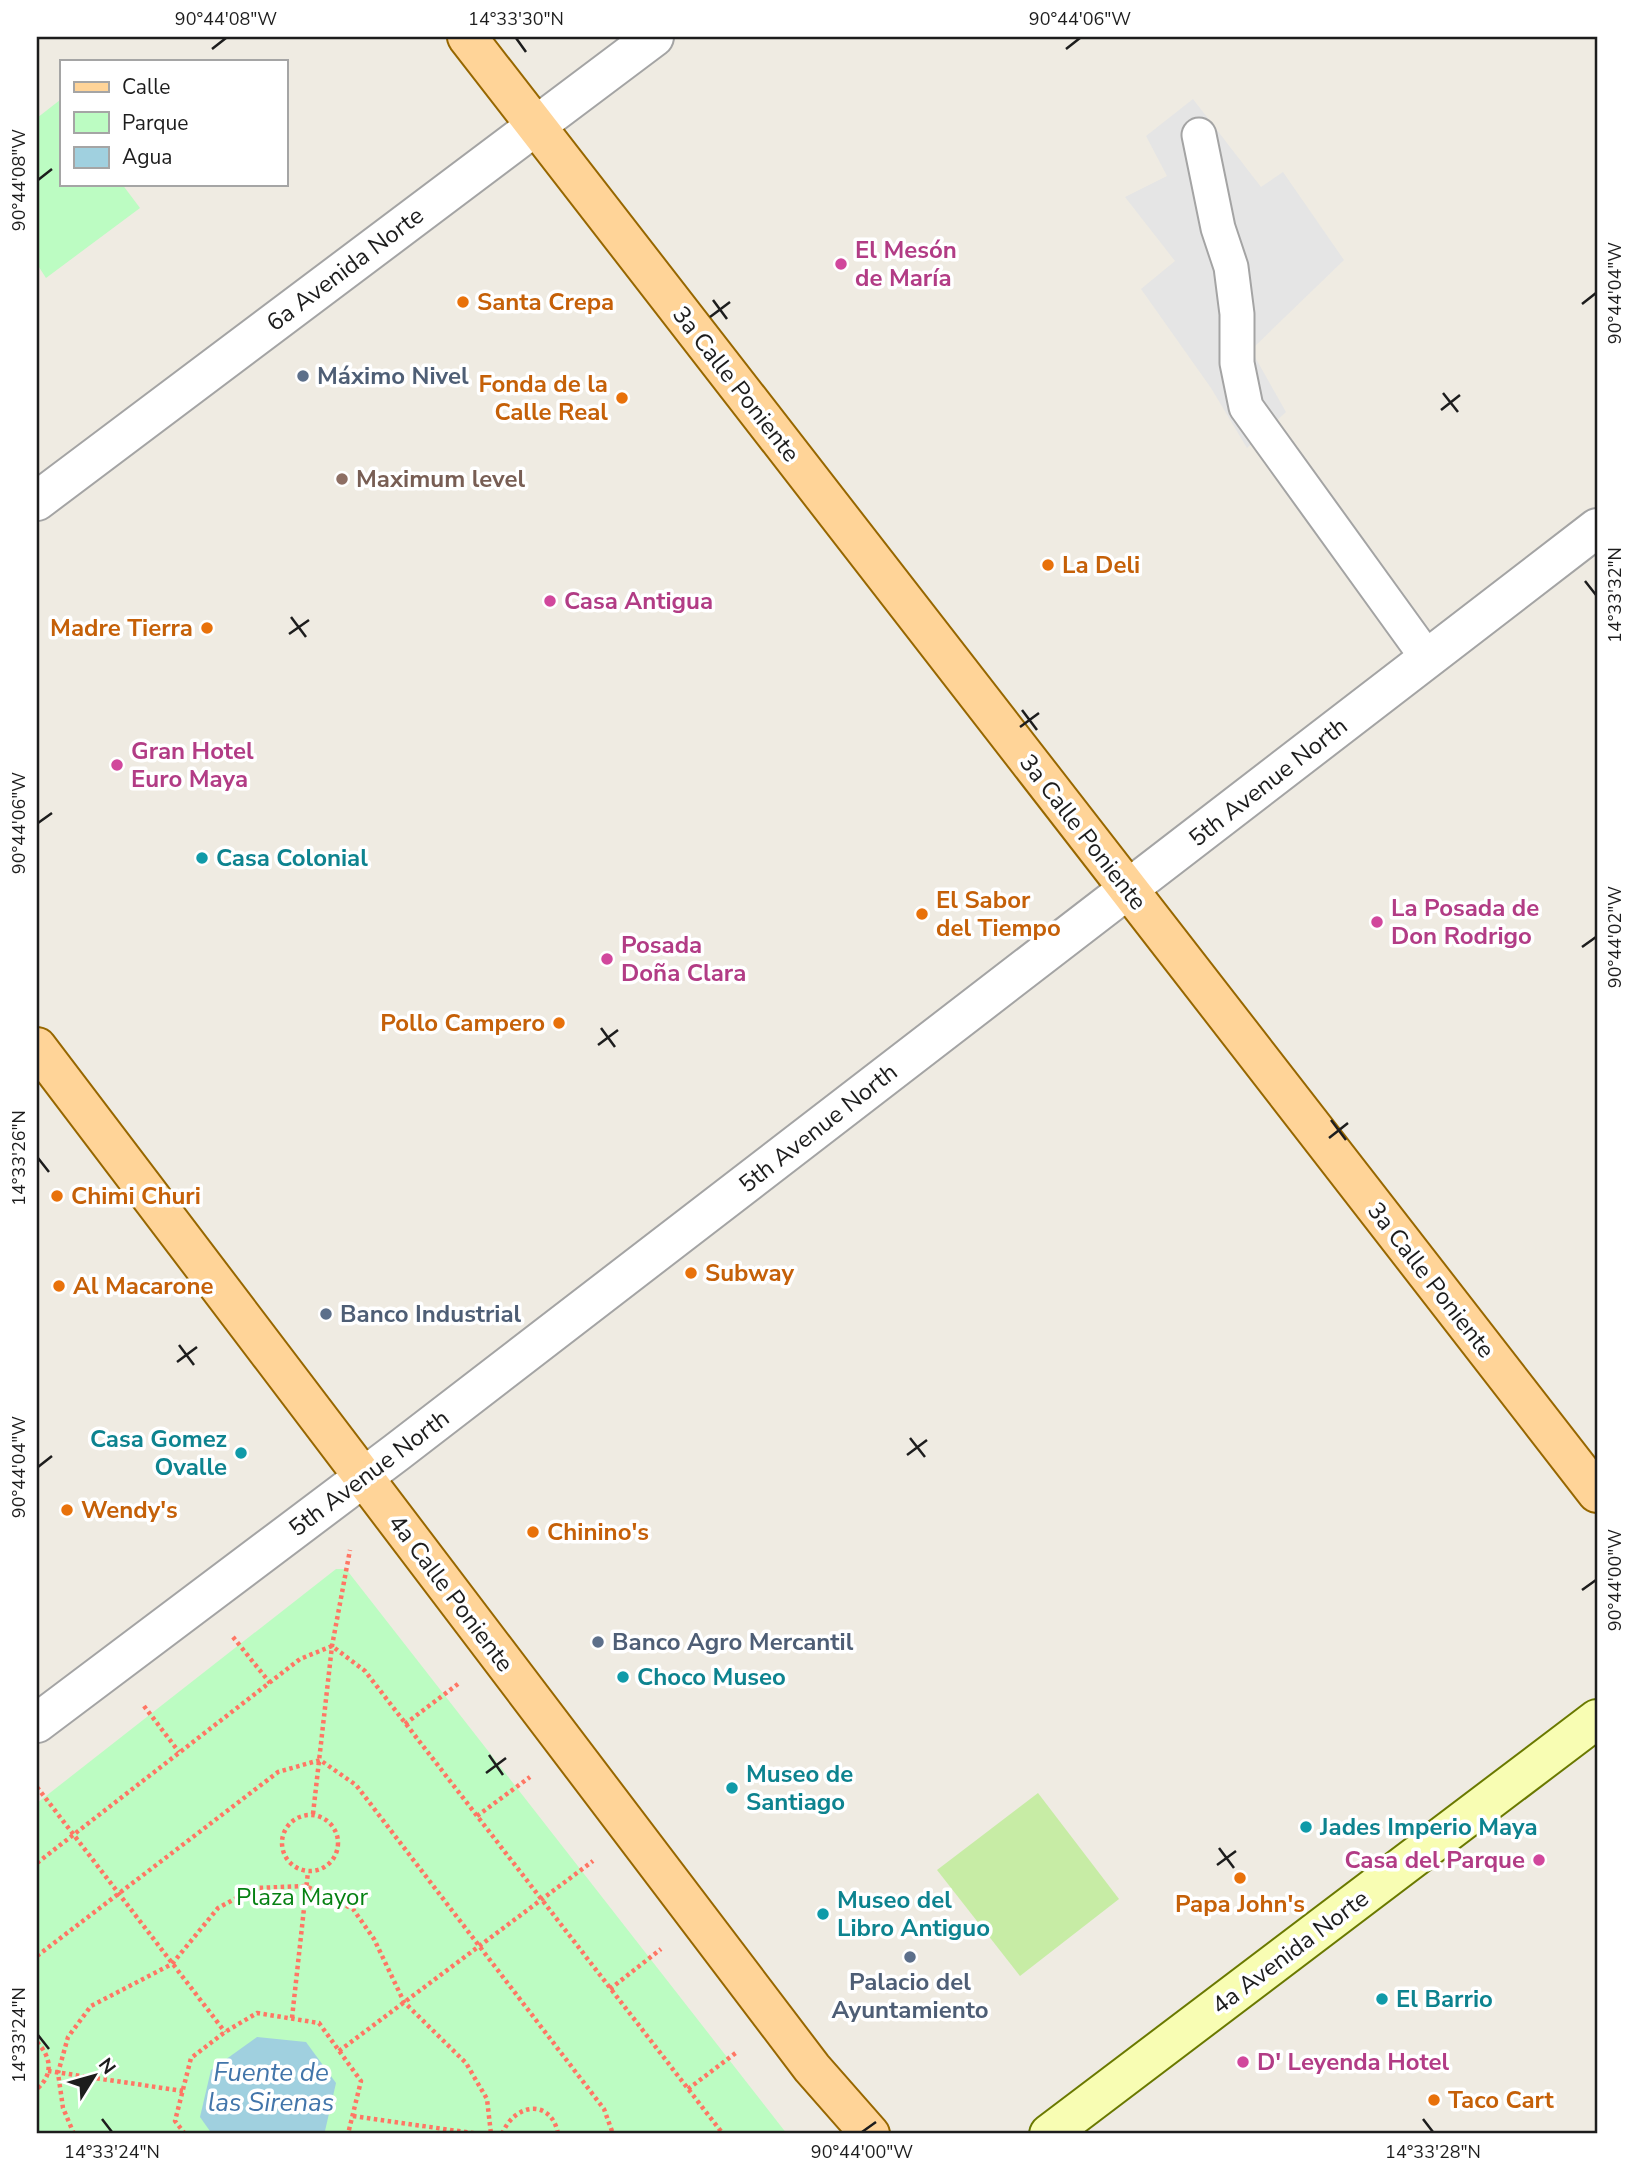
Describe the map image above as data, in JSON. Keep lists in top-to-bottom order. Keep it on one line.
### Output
{"streets":{"main road":["3a Calle Poniente","4a Calle Poniente"],"street":["6a Avenida Norte","5th Avenue North","4a Avenida Norte"]},"crossings":[["6a Avenida Norte","3a Calle Poniente"],["3a Calle Poniente","5th Avenue North"],["5th Avenue North","4a Calle Poniente"]],"water":["Fuente de las Sirenas"],"parks":["Plaza Mayor"],"places":["El Mesón de María","Santa Crepa","Máximo Nivel","Fonda de la Calle Real","Maximum level","La Deli","Casa Antigua","Madre Tierra","Gran Hotel Euro Maya","Casa Colonial","El Sabor del Tiempo","La Posada de Don Rodrigo","Posada Doña Clara","Pollo Campero","Chimi Churi","Subway","Al Macarone","Banco Industrial","Casa Gomez Ovalle","Wendy's","Chinino's","Banco Agro Mercantil","Choco Museo","Museo de Santiago","Jades Imperio Maya","Casa del Parque","Papa John's","Museo del Libro Antiguo","Palacio del Ayuntamiento","El Barrio","D' Leyenda Hotel","Taco Cart"],"legend":["Calle","Parque","Agua"],"north":"top right","coordinates":["90°44'08\"W","14°33'30\"N","90°44'06\"W","90°44'04\"W","14°33'32\"N","90°44'02\"W","14°33'26\"N","90°44'00\"W","14°33'24\"N","14°33'28\"N"]}
